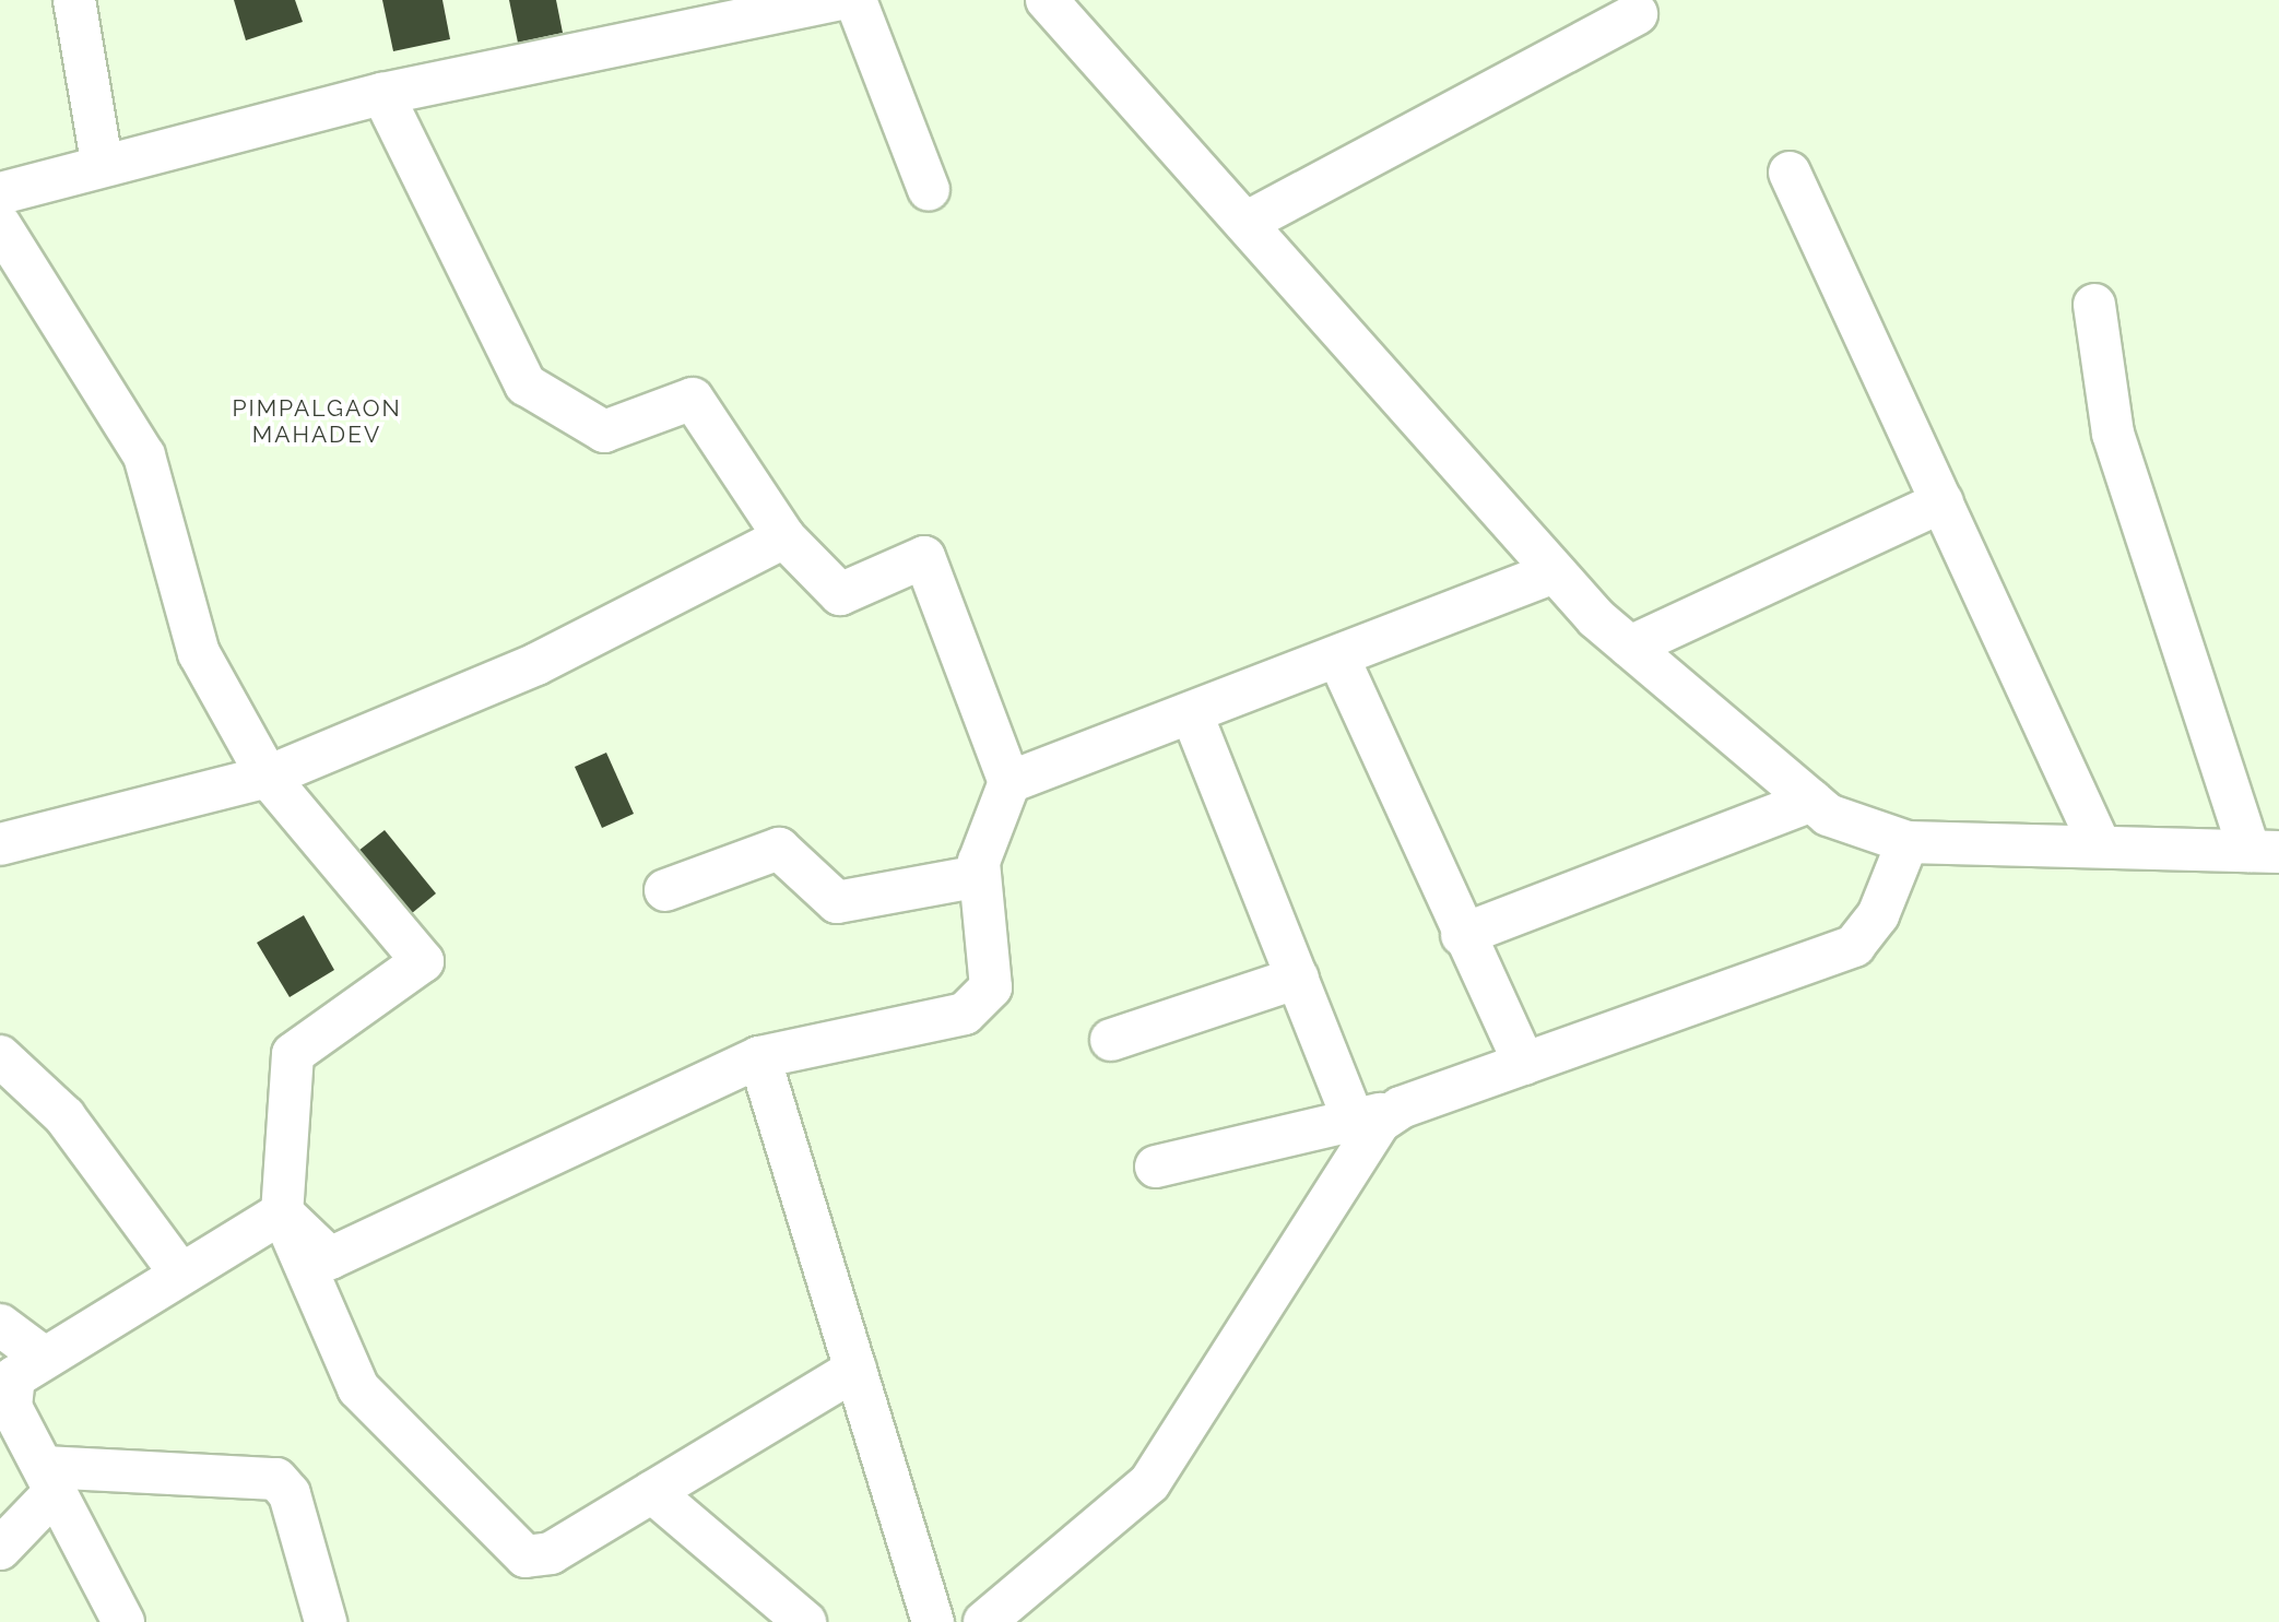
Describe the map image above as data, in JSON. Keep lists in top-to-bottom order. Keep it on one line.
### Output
{"districts":["PIMPALGAON MAHADEV"]}
